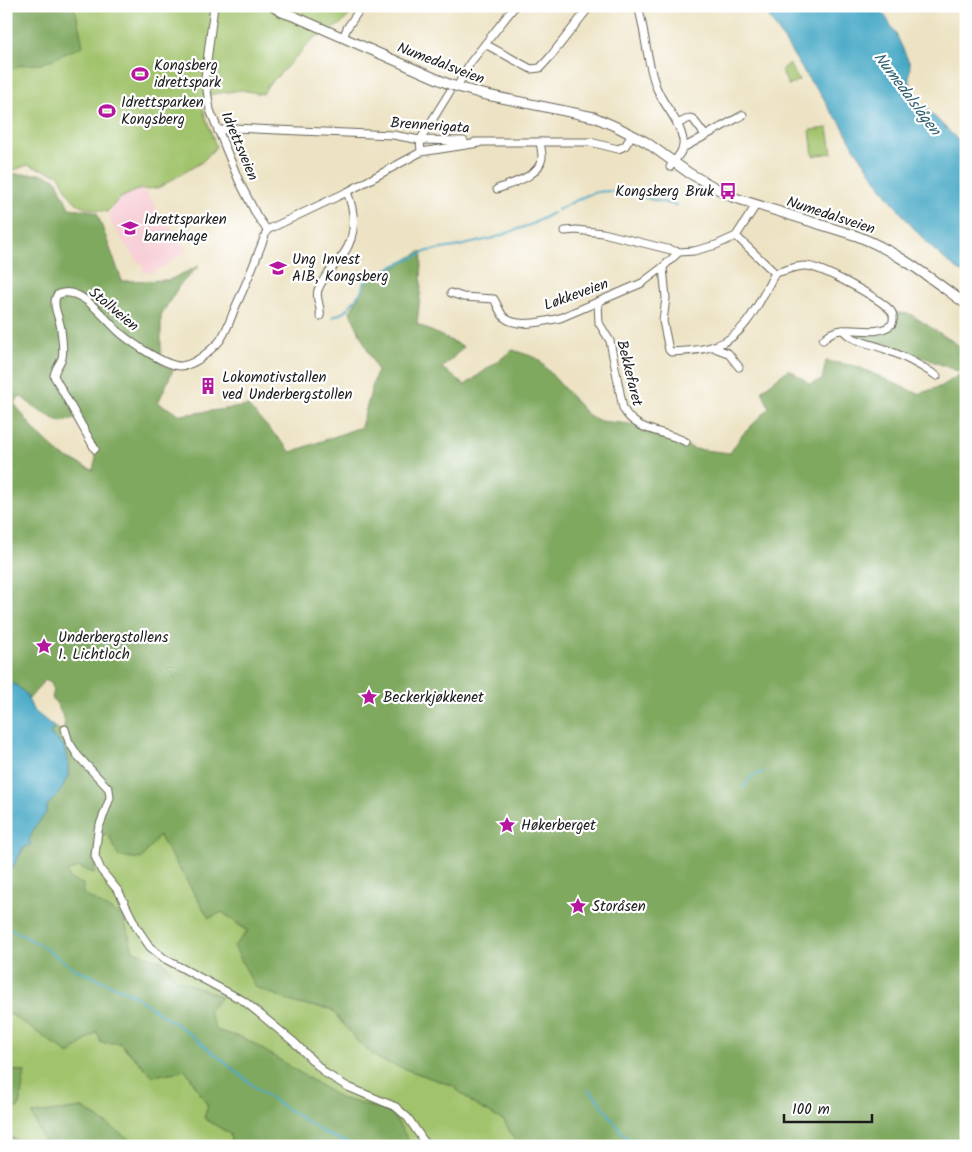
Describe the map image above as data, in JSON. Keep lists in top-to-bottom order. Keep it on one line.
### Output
{"streets":{"main road":["Numedalsveien"],"street":["Brennerigata","Idrettsveien","Løkkeveien","Stollveien","Bekkefaret"]},"crossings":[["Numedalsveien","Brennerigata"],["Brennerigata","Idrettsveien"],["Idrettsveien","Stollveien"],["Løkkeveien","Bekkefaret"]],"water":["Numedalslågen"],"places":{"sports":["Kongsberg idrettspark","Idrettsparken Kongsberg"],"bus stop":["Kongsberg Bruk"],"school or university":["Idrettsparken barnehage","Ung Invest AIB, Kongsberg"],"building":["Lokomotivstallen ved Underbergstollen"],"place":["Underbergstollens 1. Lichtloch","Beckerkjøkkenet","Høkerberget","Storåsen"]},"scale_bar":"100 m"}
